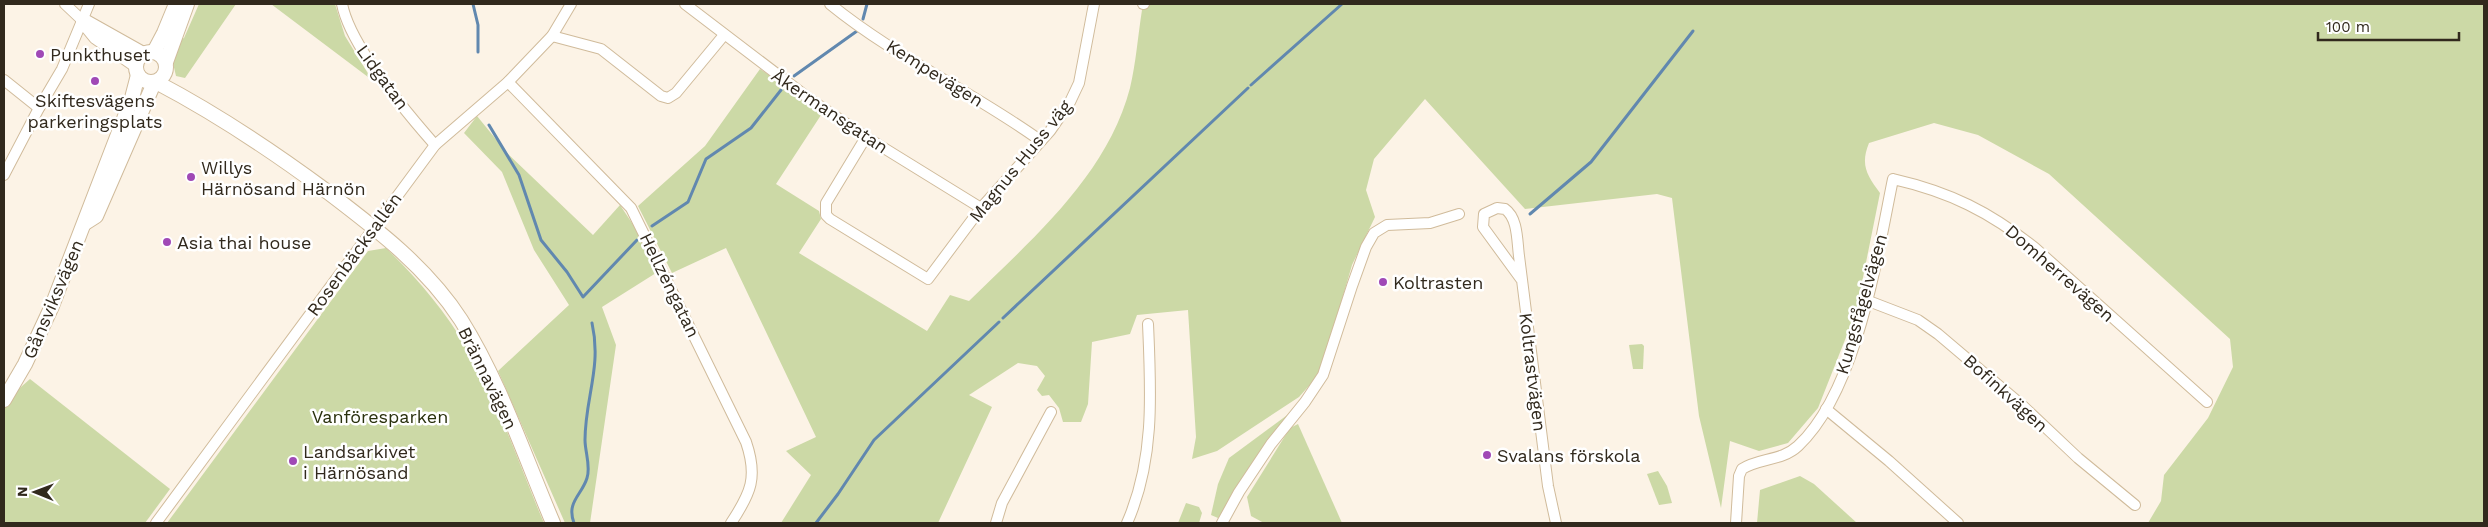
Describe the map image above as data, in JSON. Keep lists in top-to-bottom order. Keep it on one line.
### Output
{"streets":{"street":["Kempevägen","Lidgatan","Åkermansgatan","Magnus Huss väg","Rosenbäcksallén","Domherrevägen","Hellzéngatan","Gånsviksvägen","Kungsfågelvägen","Koltrastvägen","Brännavägen","Bofinkvägen"]},"crossings":[["Kempevägen","Magnus Huss väg"],["Lidgatan","Rosenbäcksallén"],["Åkermansgatan","Magnus Huss väg"],["Rosenbäcksallén","Hellzéngatan"],["Rosenbäcksallén","Brännavägen"],["Domherrevägen","Kungsfågelvägen"],["Gånsviksvägen","Brännavägen"],["Kungsfågelvägen","Bofinkvägen"]],"parks":["Vanföresparken"],"places":["Punkthuset","Skiftesvägens parkeringsplats","Willys Härnösand Härnön","Asia thai house","Koltrasten","Svalans förskola","Landsarkivet i Härnösand"],"scale_bar":"100 m","north":"left"}
